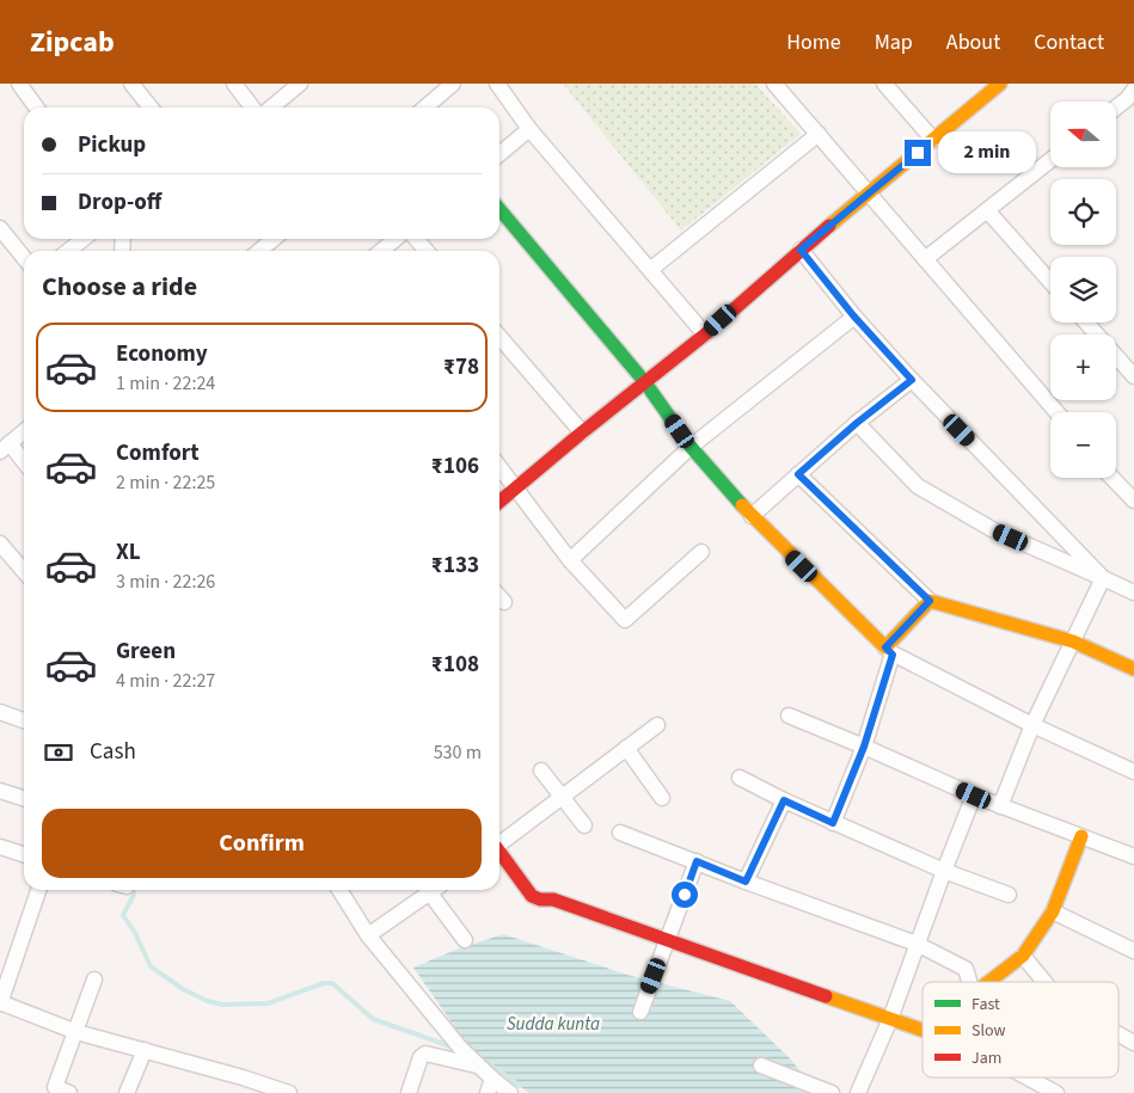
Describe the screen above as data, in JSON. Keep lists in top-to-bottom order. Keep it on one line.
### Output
{"water":["Sudda kunta"],"legend":["Fast","Slow","Jam"],"north":"left","page":{"header":"Zipcab","nav":["Home","Map","About","Contact"],"map_buttons":["+","−"],"banner":["Pickup","Drop-off"],"bubble":"2 min","heading":"Choose a ride","list":[{"name":"Economy","note":"1 min · 22:24","value":"₹78"},{"name":"Comfort","note":"2 min · 22:25","value":"₹106"},{"name":"XL","note":"3 min · 22:26","value":"₹133"},{"name":"Green","note":"4 min · 22:27","value":"₹108"}],"pay":["Cash","530 m"],"buttons":"Confirm"}}
